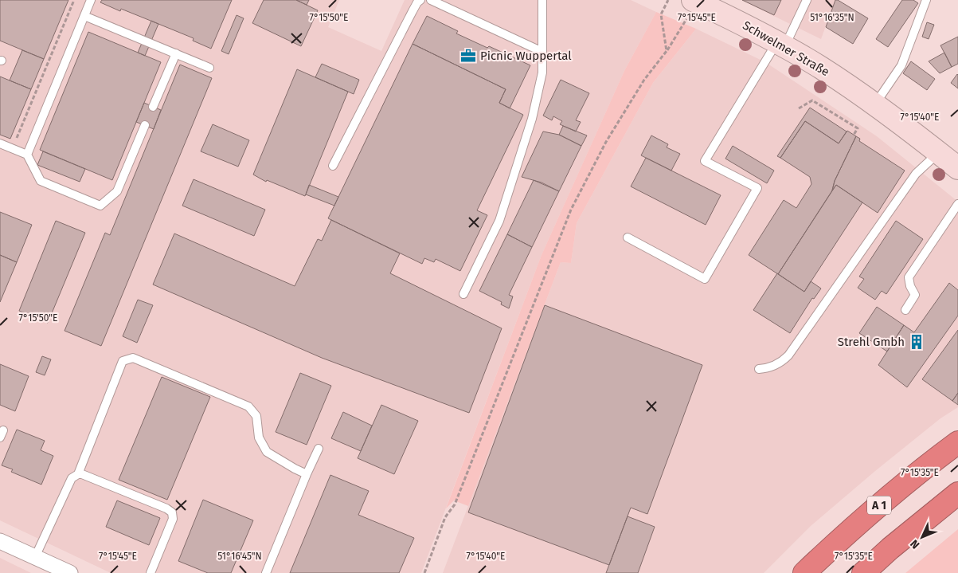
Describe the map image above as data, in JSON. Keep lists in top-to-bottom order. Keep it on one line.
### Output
{"streets":{"highway":["A 1"],"main road":["Schwelmer Straße"]},"places":{"office":["Picnic Wuppertal"],"building":["Strehl Gmbh"]},"north":"bottom left","coordinates":["7°15'50\"E","7°15'45\"E","51°16'35\"N","7°15'40\"E","7°15'35\"E","51°16'45\"N"]}
